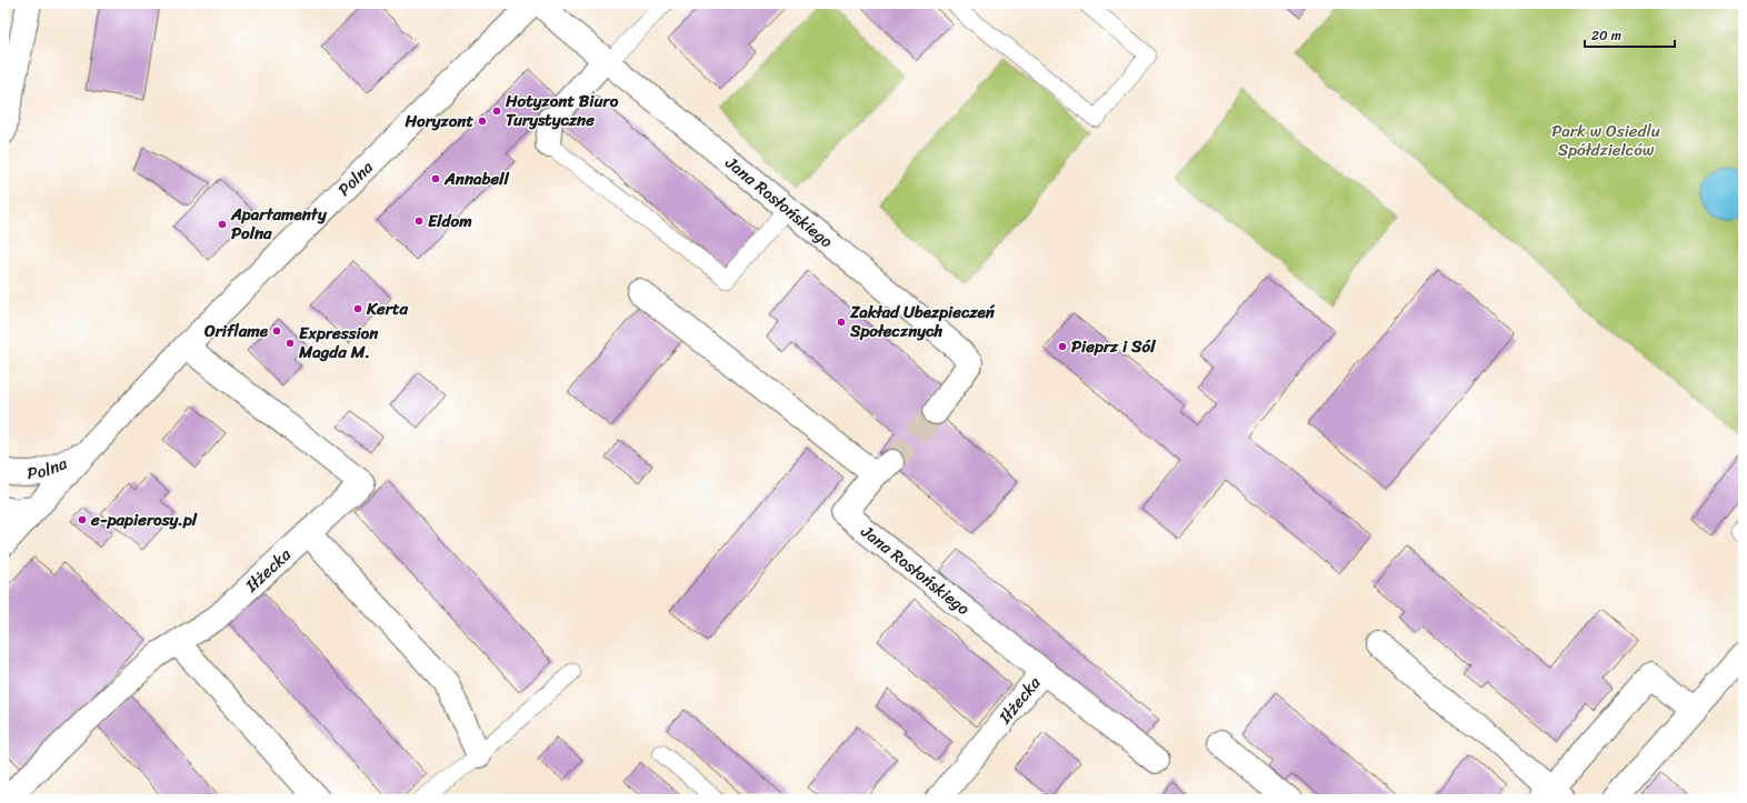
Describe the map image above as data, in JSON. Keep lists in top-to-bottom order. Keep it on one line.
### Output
{"streets":{"street":["Polna","Jana Rosłońskiego","Iłżecka"]},"crossings":[["Polna","Iłżecka"],["Jana Rosłońskiego","Iłżecka"]],"parks":["Park w Osiedlu Spółdzielców"],"places":["Hotyzont Biuro Turystyczne","Horyzont","Annabell","Eldom","Apartamenty Polna","Kerta","Zakład Ubezpieczeń Społecznych","Oriflame","Expression Magda M.","Pieprz i Sól","e-papierosy.pl"],"scale_bar":"20 m"}
